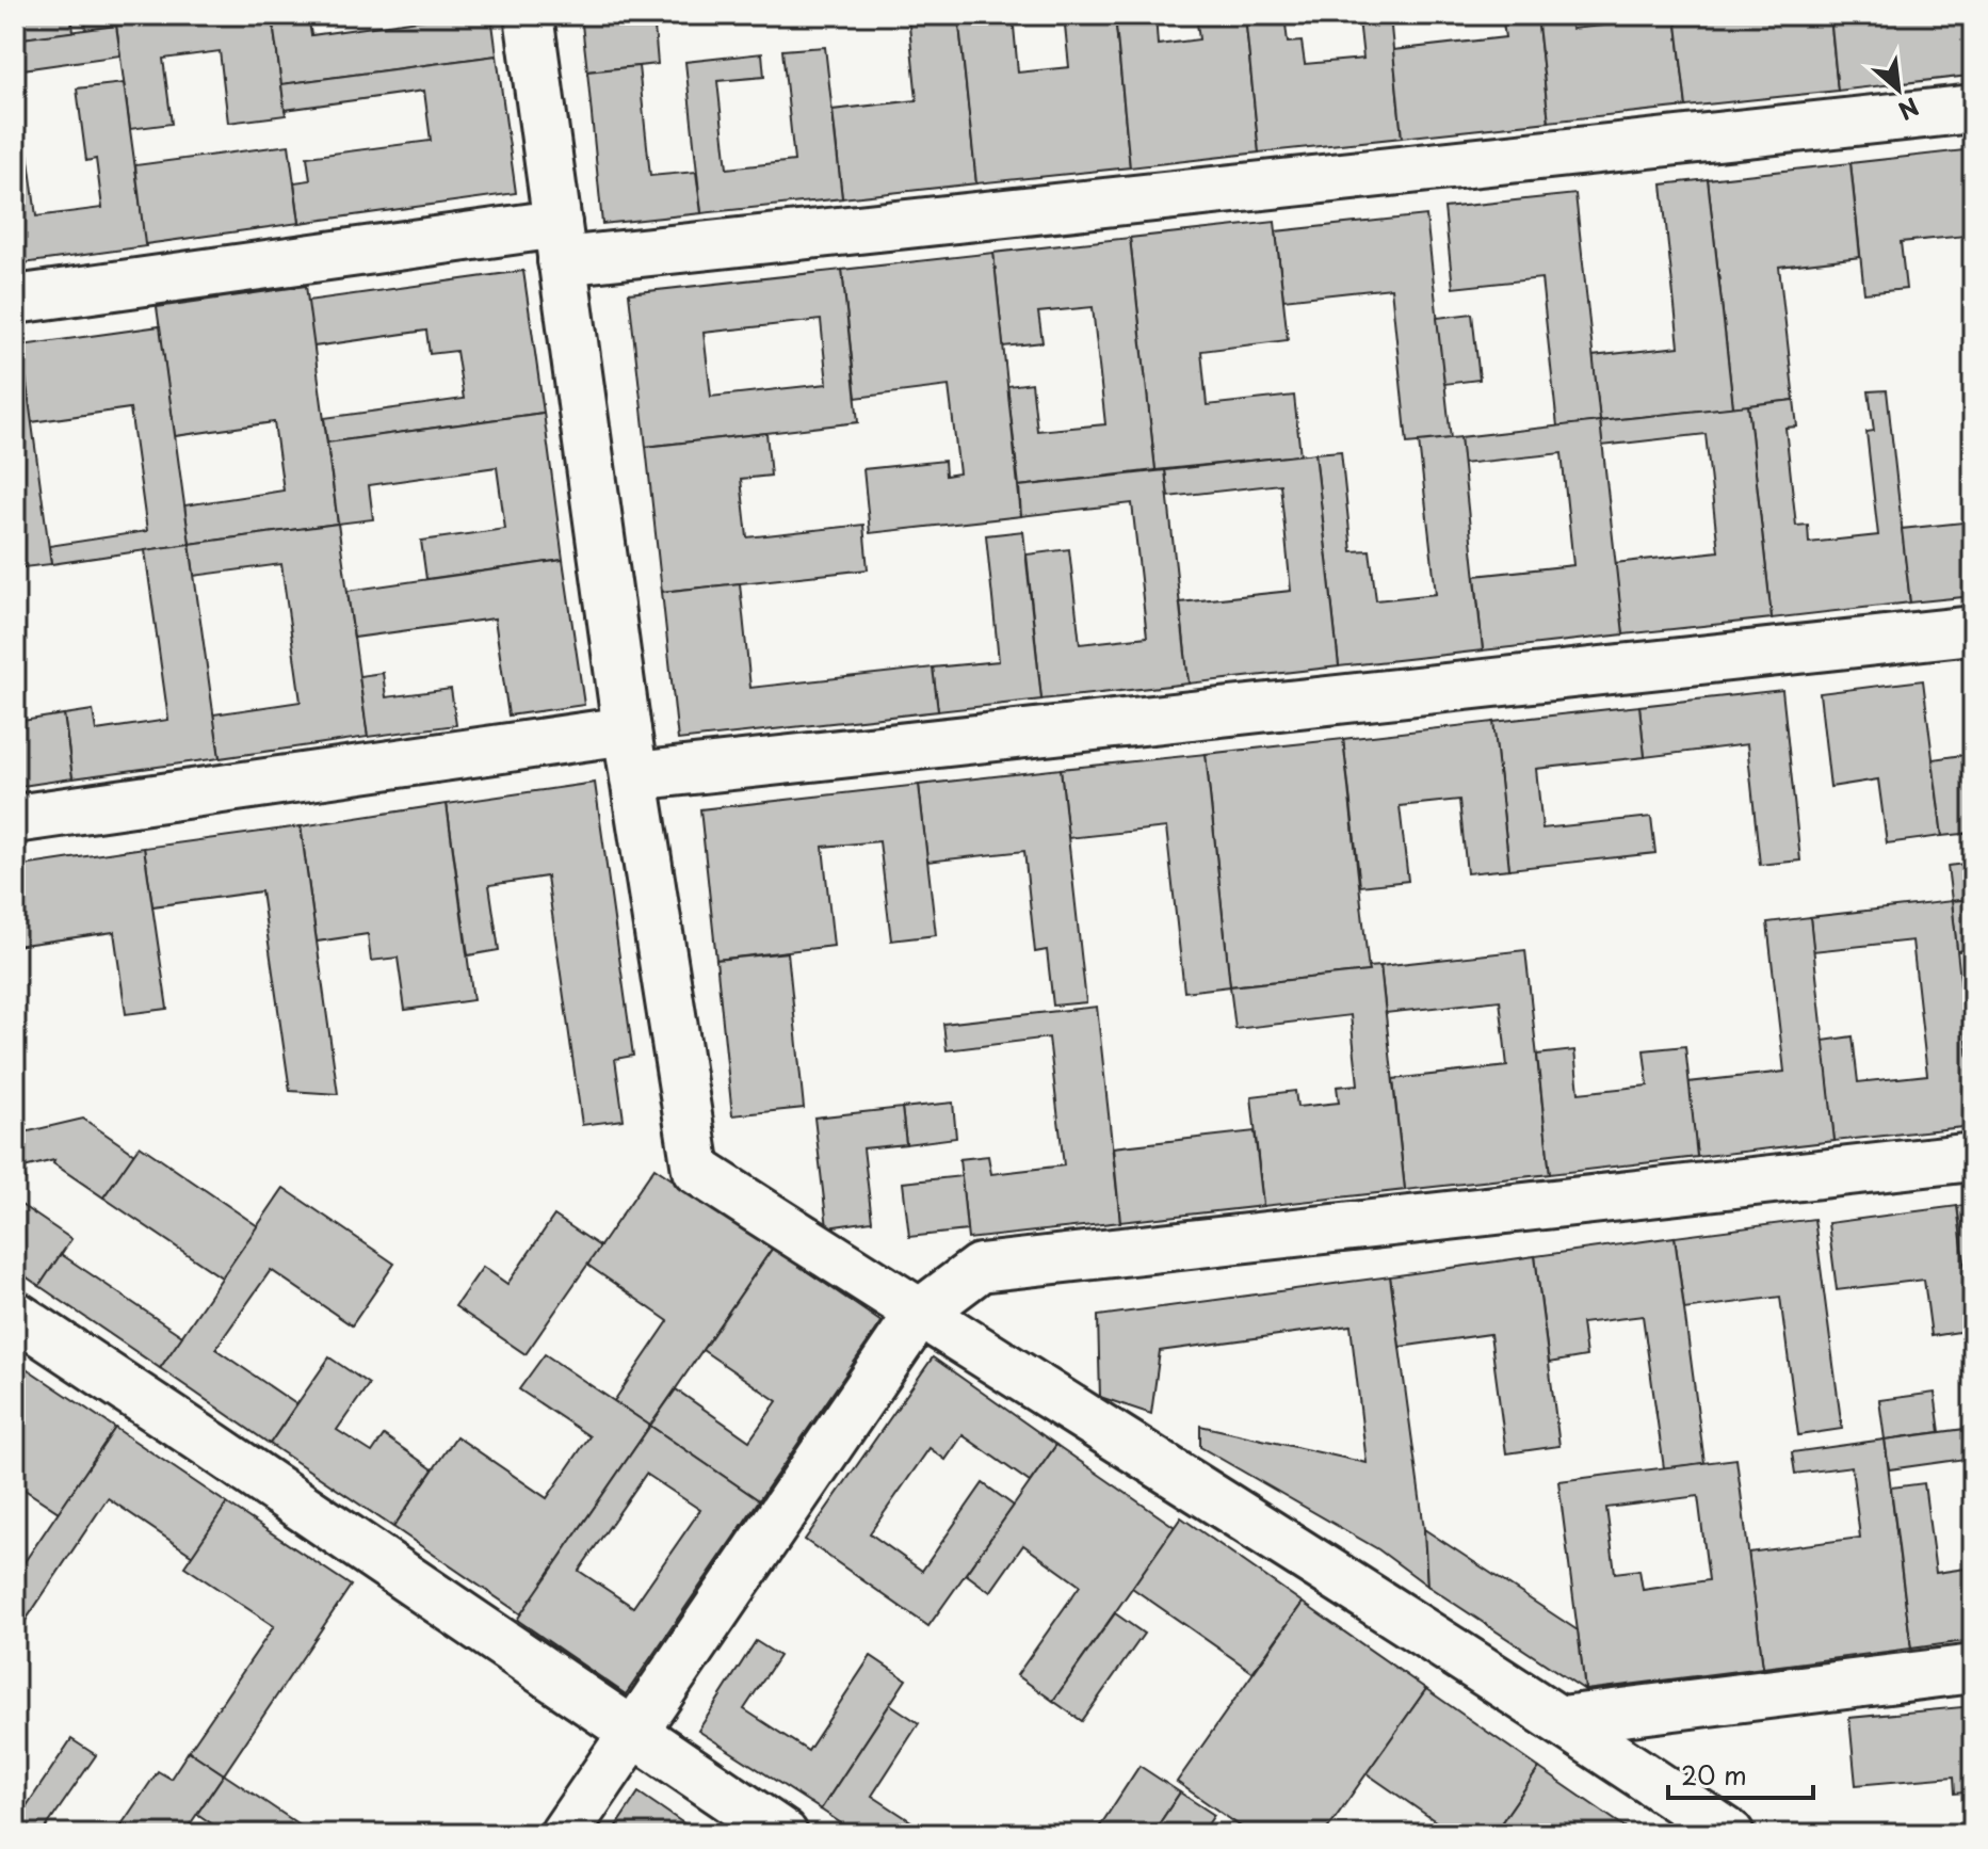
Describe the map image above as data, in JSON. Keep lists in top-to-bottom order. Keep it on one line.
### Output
{"scale_bar":"20 m","north":"bottom right"}
